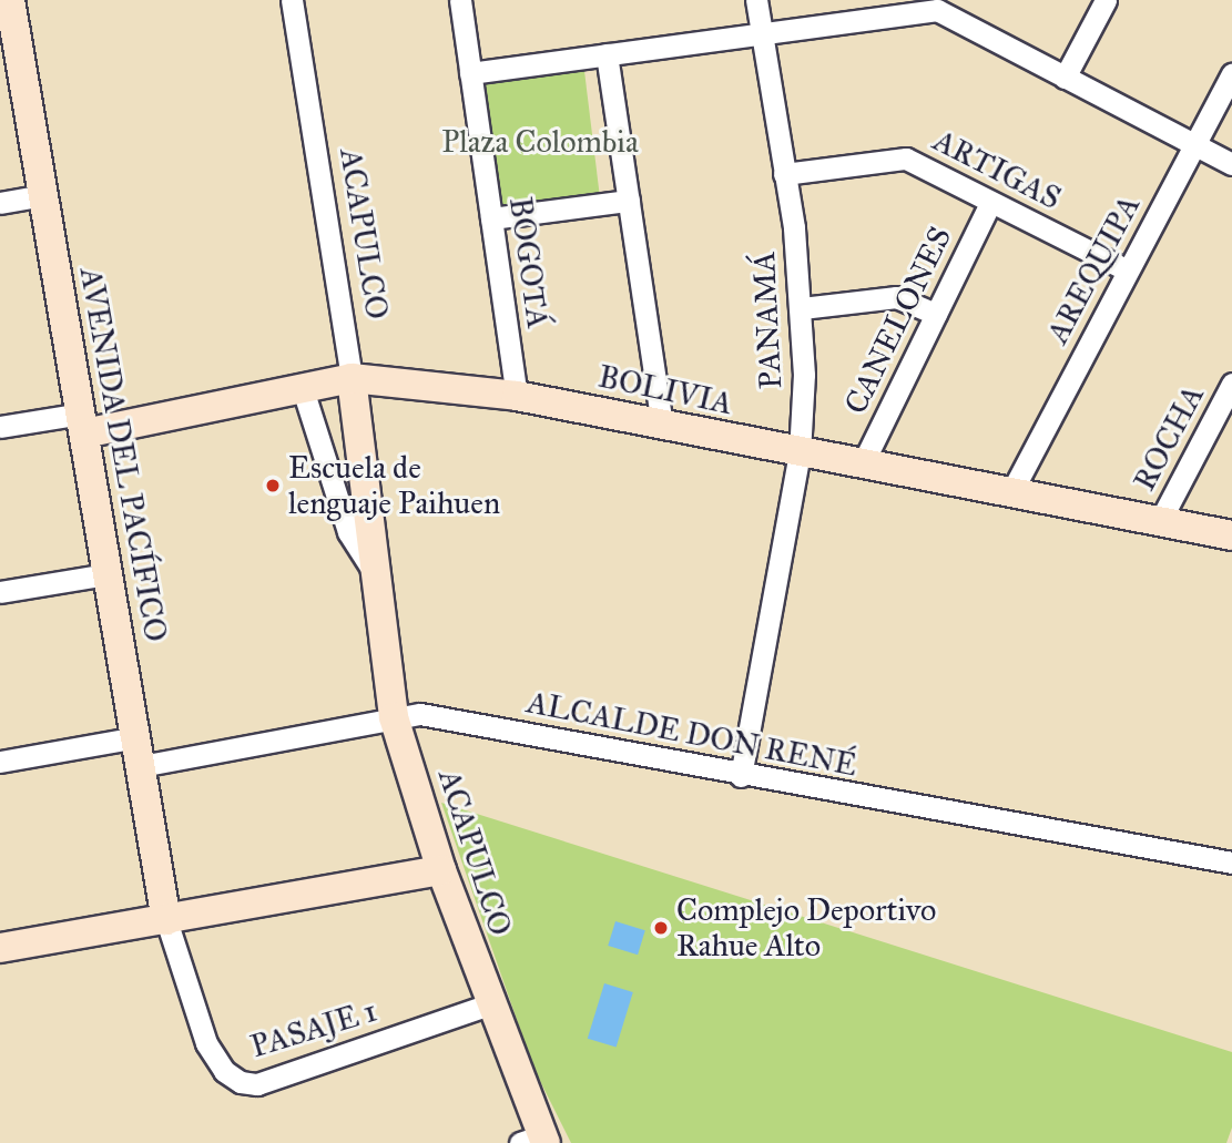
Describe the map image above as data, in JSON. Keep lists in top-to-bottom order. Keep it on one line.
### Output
{"streets":{"street":["ARTIGAS","ACAPULCO","BOGOTÁ","AREQUIPA","PANAMÁ","CANELONES","BOLIVIA","ROCHA","AVENIDA DEL PACÍFICO","ALCALDE DON RENÉ","PASAJE 1"]},"crossings":[["ARTIGAS","AREQUIPA"],["ARTIGAS","PANAMÁ"],["ARTIGAS","CANELONES"],["ACAPULCO","BOLIVIA"],["ACAPULCO","ALCALDE DON RENÉ"],["ACAPULCO","PASAJE 1"],["BOGOTÁ","BOLIVIA"],["AREQUIPA","BOLIVIA"],["PANAMÁ","BOLIVIA"],["PANAMÁ","ALCALDE DON RENÉ"],["CANELONES","BOLIVIA"],["BOLIVIA","ROCHA"],["BOLIVIA","AVENIDA DEL PACÍFICO"],["AVENIDA DEL PACÍFICO","ALCALDE DON RENÉ"],["AVENIDA DEL PACÍFICO","PASAJE 1"]],"parks":["Plaza Colombia"],"places":["Escuela de lenguaje Paihuen","Complejo Deportivo Rahue Alto"]}
